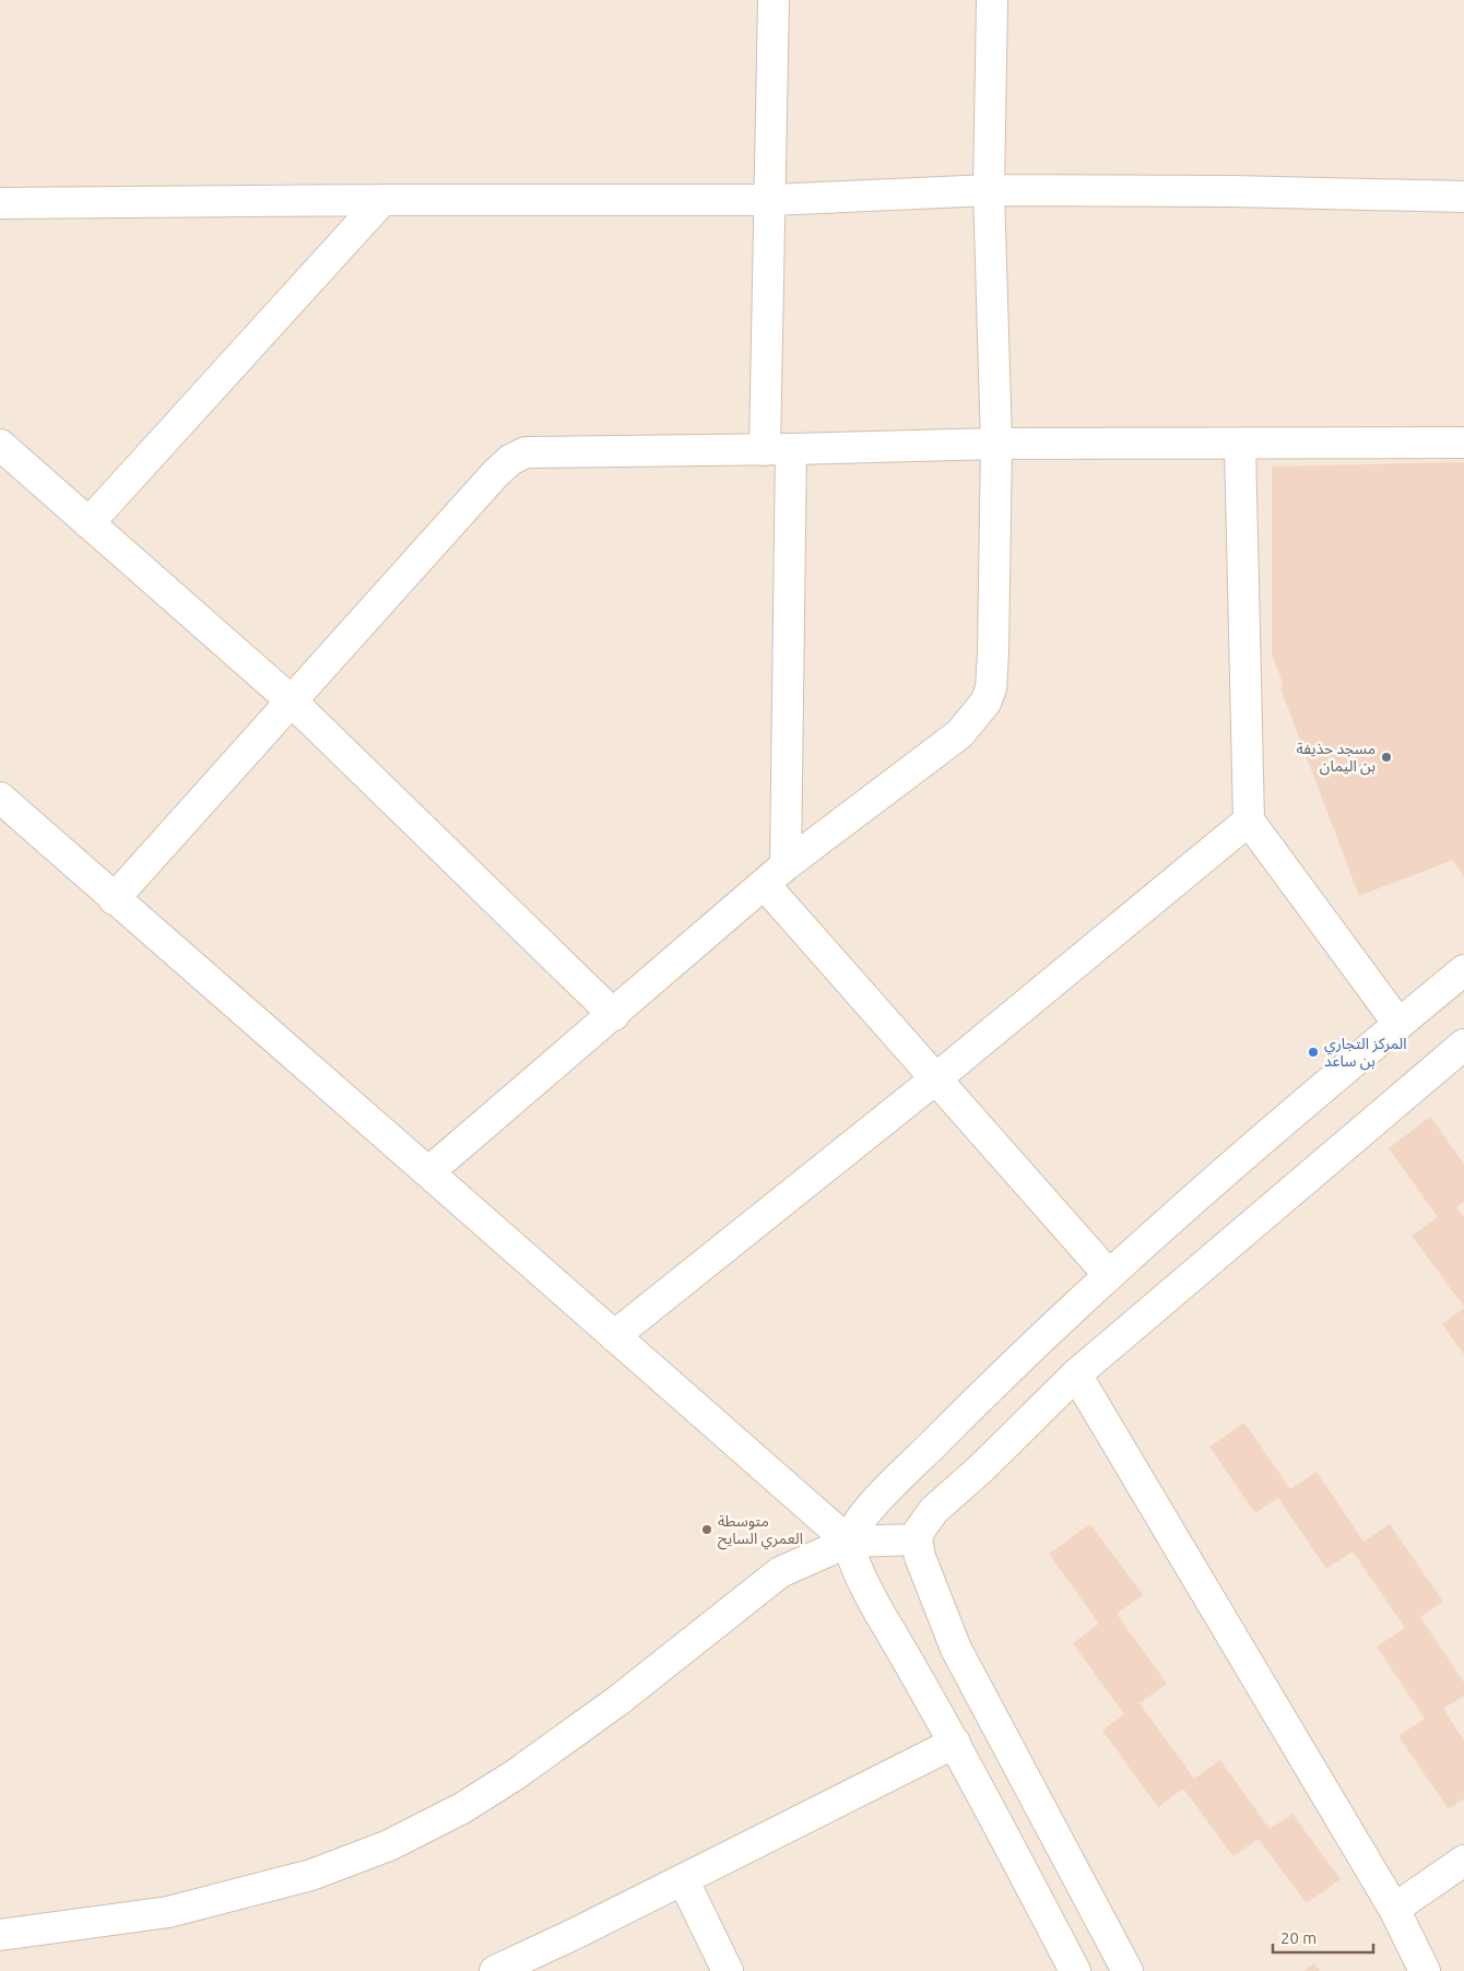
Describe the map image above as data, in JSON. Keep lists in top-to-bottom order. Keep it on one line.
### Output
{"places":["مسجد حذيفة بن اليمان","المركز التجاري بن ساعد","متوسطة العمري السايح"],"scale_bar":"20 m"}
